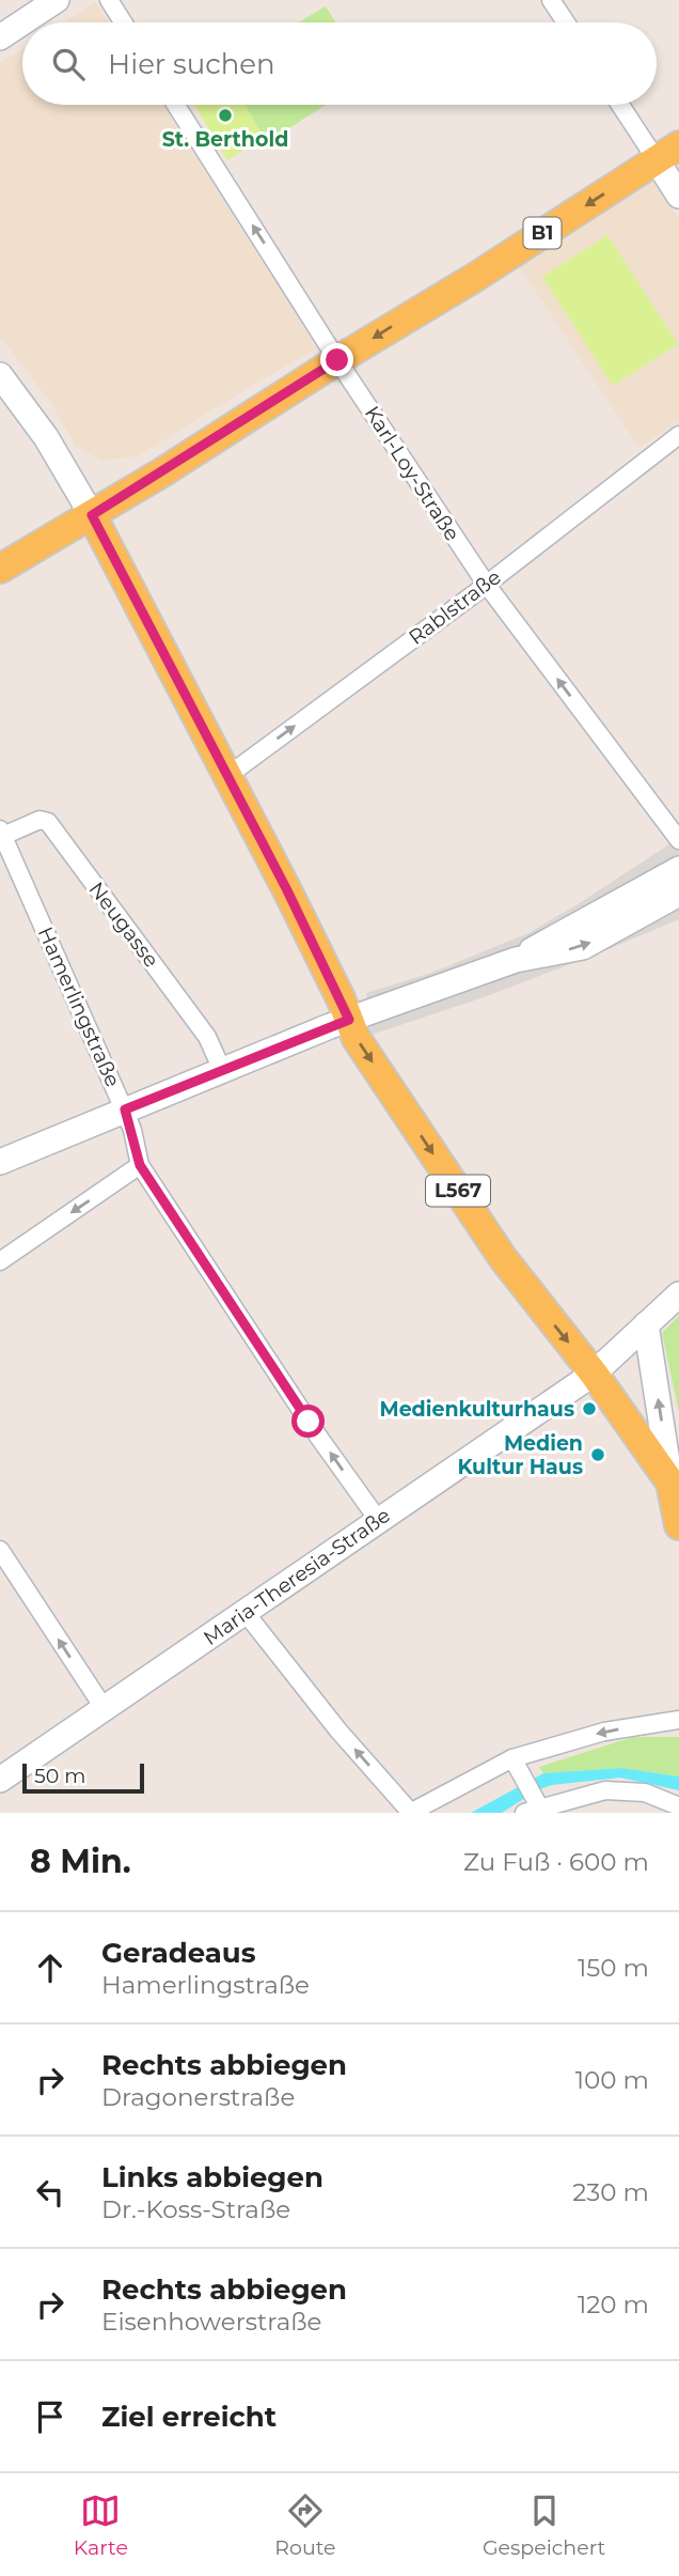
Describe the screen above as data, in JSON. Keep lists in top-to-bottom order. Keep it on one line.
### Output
{"streets":{"main road":["B1","L567","Maria-Theresia-Straße"],"street":["Karl-Loy-Straße","Rablstraße","Neugasse","Hamerlingstraße"]},"crossings":[["B1","Karl-Loy-Straße"],["B1","L567"],["Karl-Loy-Straße","Rablstraße"],["Rablstraße","L567"],["Neugasse","Hamerlingstraße"],["Hamerlingstraße","Maria-Theresia-Straße"],["L567","Maria-Theresia-Straße"]],"one_way":["Karl-Loy-Straße","Rablstraße","Hamerlingstraße"],"places":["St. Berthold","Medienkulturhaus","Medien Kultur Haus"],"scale_bar":"50 m","page":{"search":"Hier suchen","scale":"50 m","heading":["8 Min.","Zu Fuß · 600 m"],"list":[["Geradeaus","Hamerlingstraße","150 m"],["Rechts abbiegen","Dragonerstraße","100 m"],["Links abbiegen","Dr.-Koss-Straße","230 m"],["Rechts abbiegen","Eisenhowerstraße","120 m"],"Ziel erreicht"],"nav":["Karte","Route","Gespeichert"]}}
